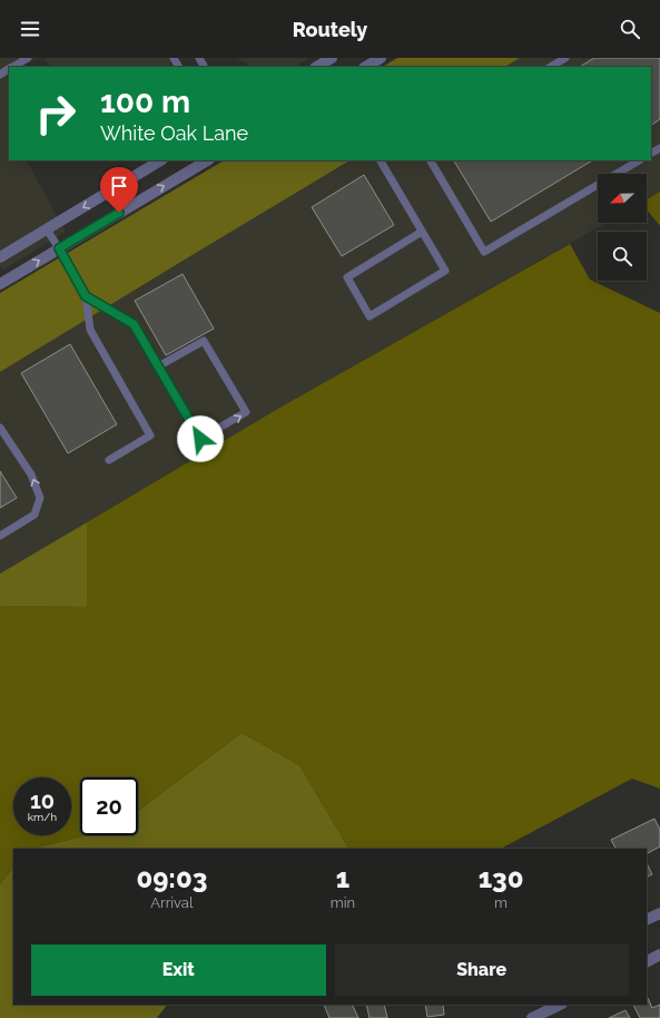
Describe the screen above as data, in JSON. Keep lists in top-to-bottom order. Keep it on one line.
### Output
{"north":"left","page":{"header":"Routely","turn":["100 m","White Oak Lane"],"speed":"10 km/h","limit":"20","eta":["09:03","Arrival","1","min","130","m"],"buttons":["Exit","Share"]}}
